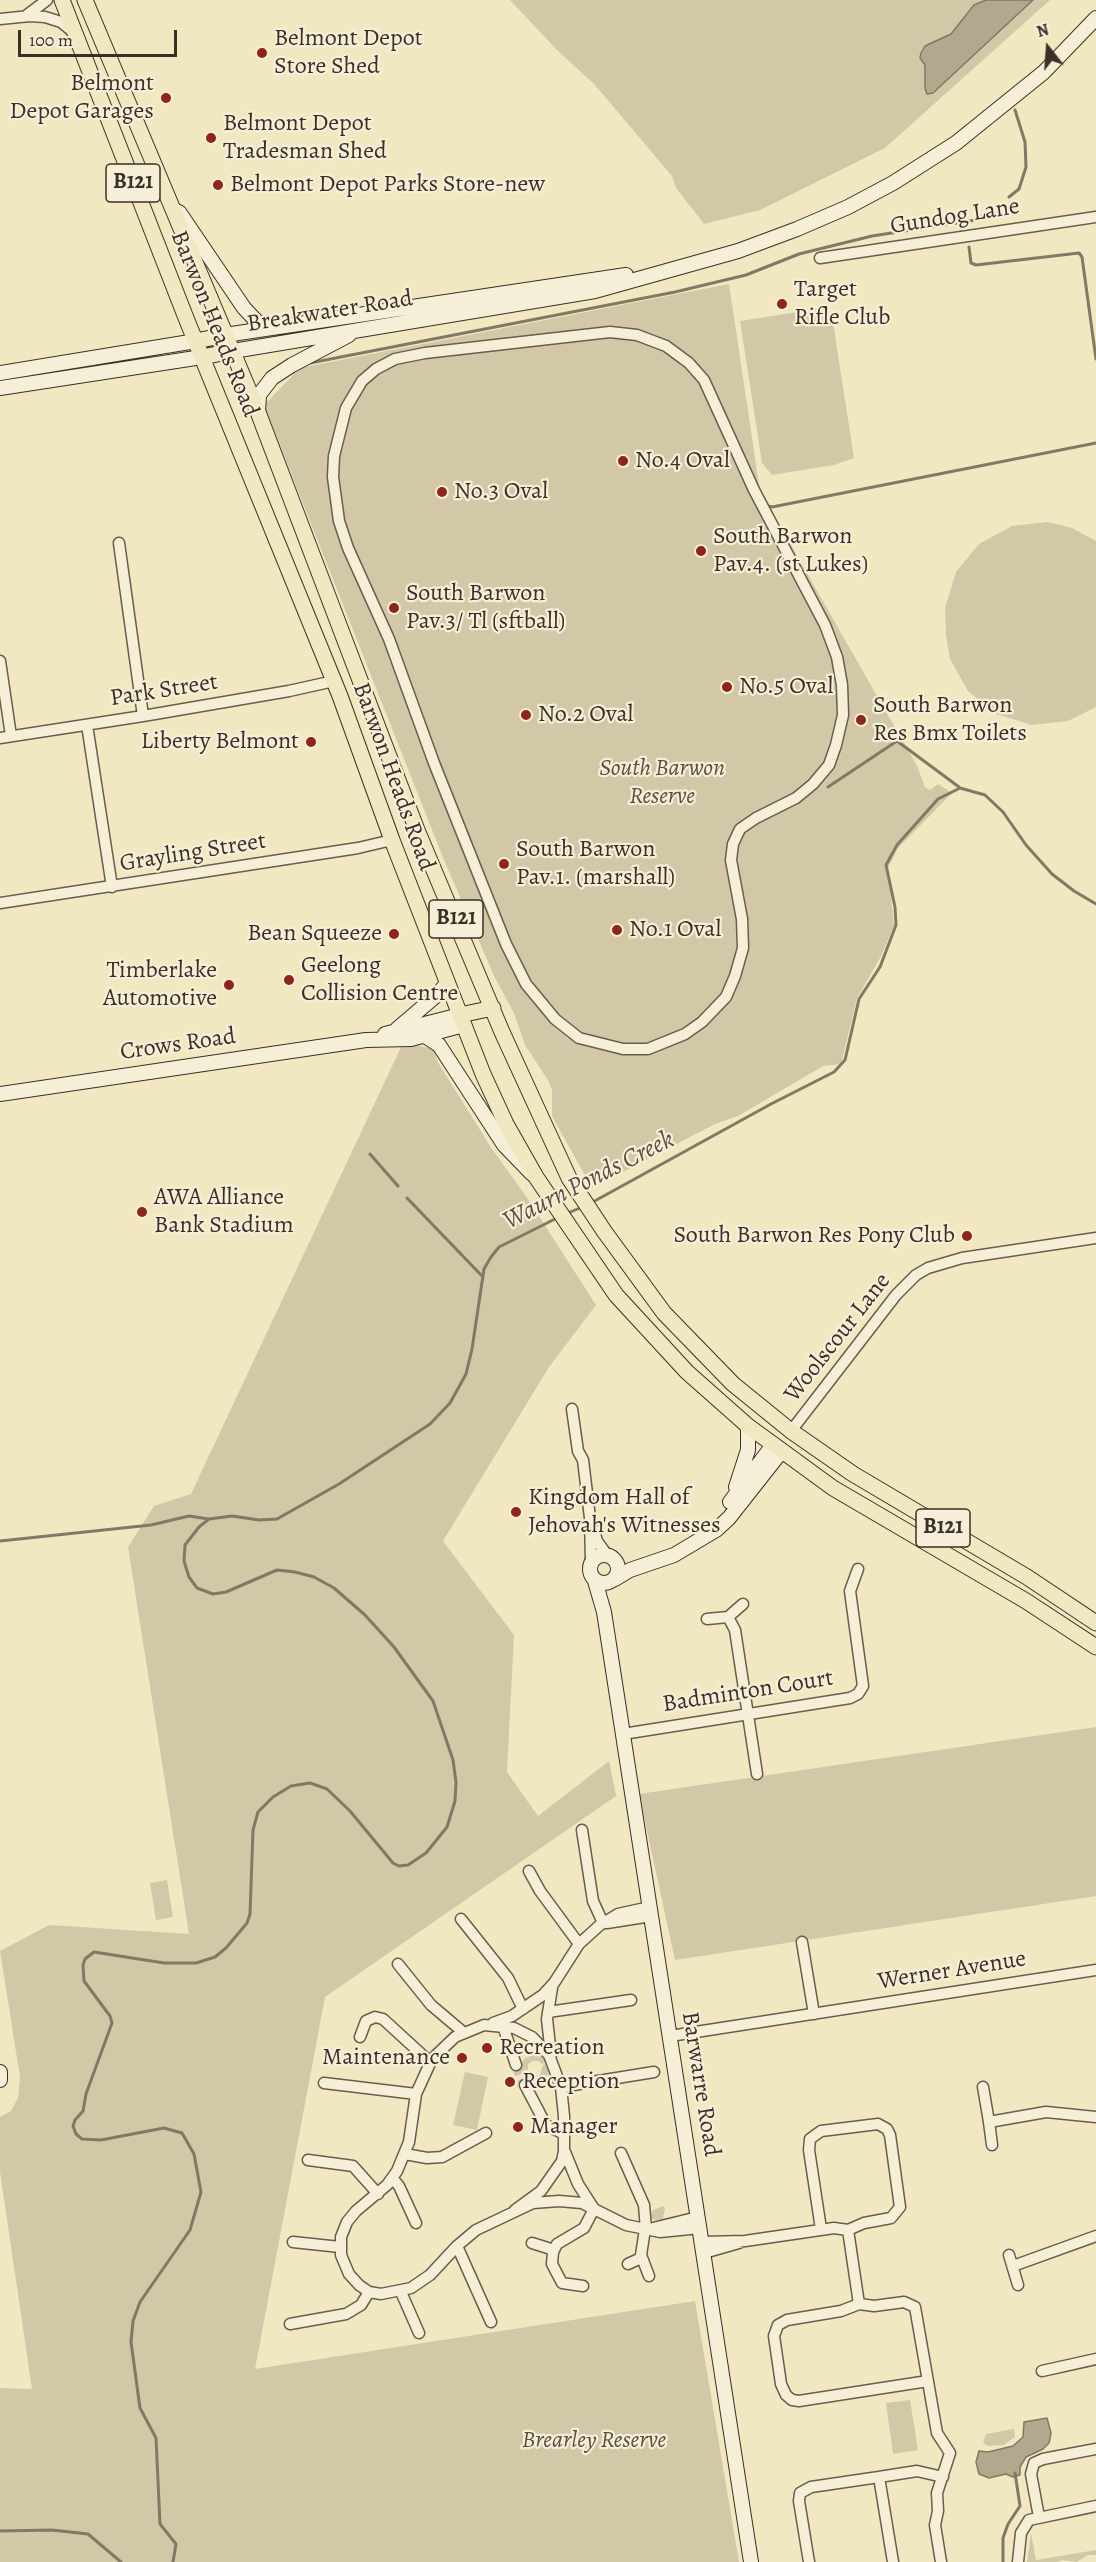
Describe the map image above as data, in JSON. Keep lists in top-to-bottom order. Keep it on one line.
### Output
{"streets":{"main road":["B121","Breakwater Road","Barwon Heads Road"],"street":["Gundog Lane","Park Street","Grayling Street","Crows Road","Woolscour Lane","Badminton Court","Werner Avenue","Barwarre Road"]},"crossings":[["B121","Breakwater Road"],["B121","Barwon Heads Road"],["Breakwater Road","Barwon Heads Road"],["Barwon Heads Road","Park Street"],["Barwon Heads Road","Grayling Street"],["Barwon Heads Road","Crows Road"],["Barwon Heads Road","Woolscour Lane"],["Badminton Court","Barwarre Road"],["Werner Avenue","Barwarre Road"]],"water":["Waurn Ponds Creek"],"parks":["South Barwon Reserve","Brearley Reserve"],"places":["Belmont Depot Store Shed","Belmont Depot Garages","Belmont Depot Tradesman Shed","Belmont Depot Parks Store-new","Target Rifle Club","No.4 Oval","No.3 Oval","South Barwon Pav.4. (st Lukes)","South Barwon Pav.3/ Tl (sftball)","No.5 Oval","No.2 Oval","South Barwon Res Bmx Toilets","Liberty Belmont","South Barwon Pav.1. (marshall)","No.1 Oval","Bean Squeeze","Geelong Collision Centre","Timberlake Automotive","AWA Alliance Bank Stadium","South Barwon Res Pony Club","Kingdom Hall of Jehovah's Witnesses","Recreation","Maintenance","Reception","Manager"],"scale_bar":"100 m","north":"top"}
